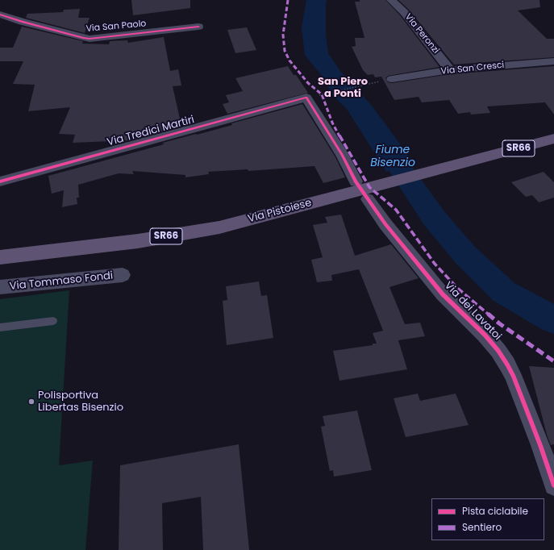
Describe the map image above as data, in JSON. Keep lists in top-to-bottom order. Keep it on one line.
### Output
{"streets":{"main road":["SR66","Via Pistoiese"],"street":["Via San Paolo","Via Peronzi","Via San Cresci","Via Tredici Martiri","Via Tommaso Fondi","Via dei Lavatoi"]},"crossings":[["Via Peronzi","Via San Cresci"]],"districts":["San Piero a Ponti"],"water":["Fiume Bisenzio"],"places":["Polisportiva Libertas Bisenzio"],"legend":["Pista ciclabile","Sentiero"]}
